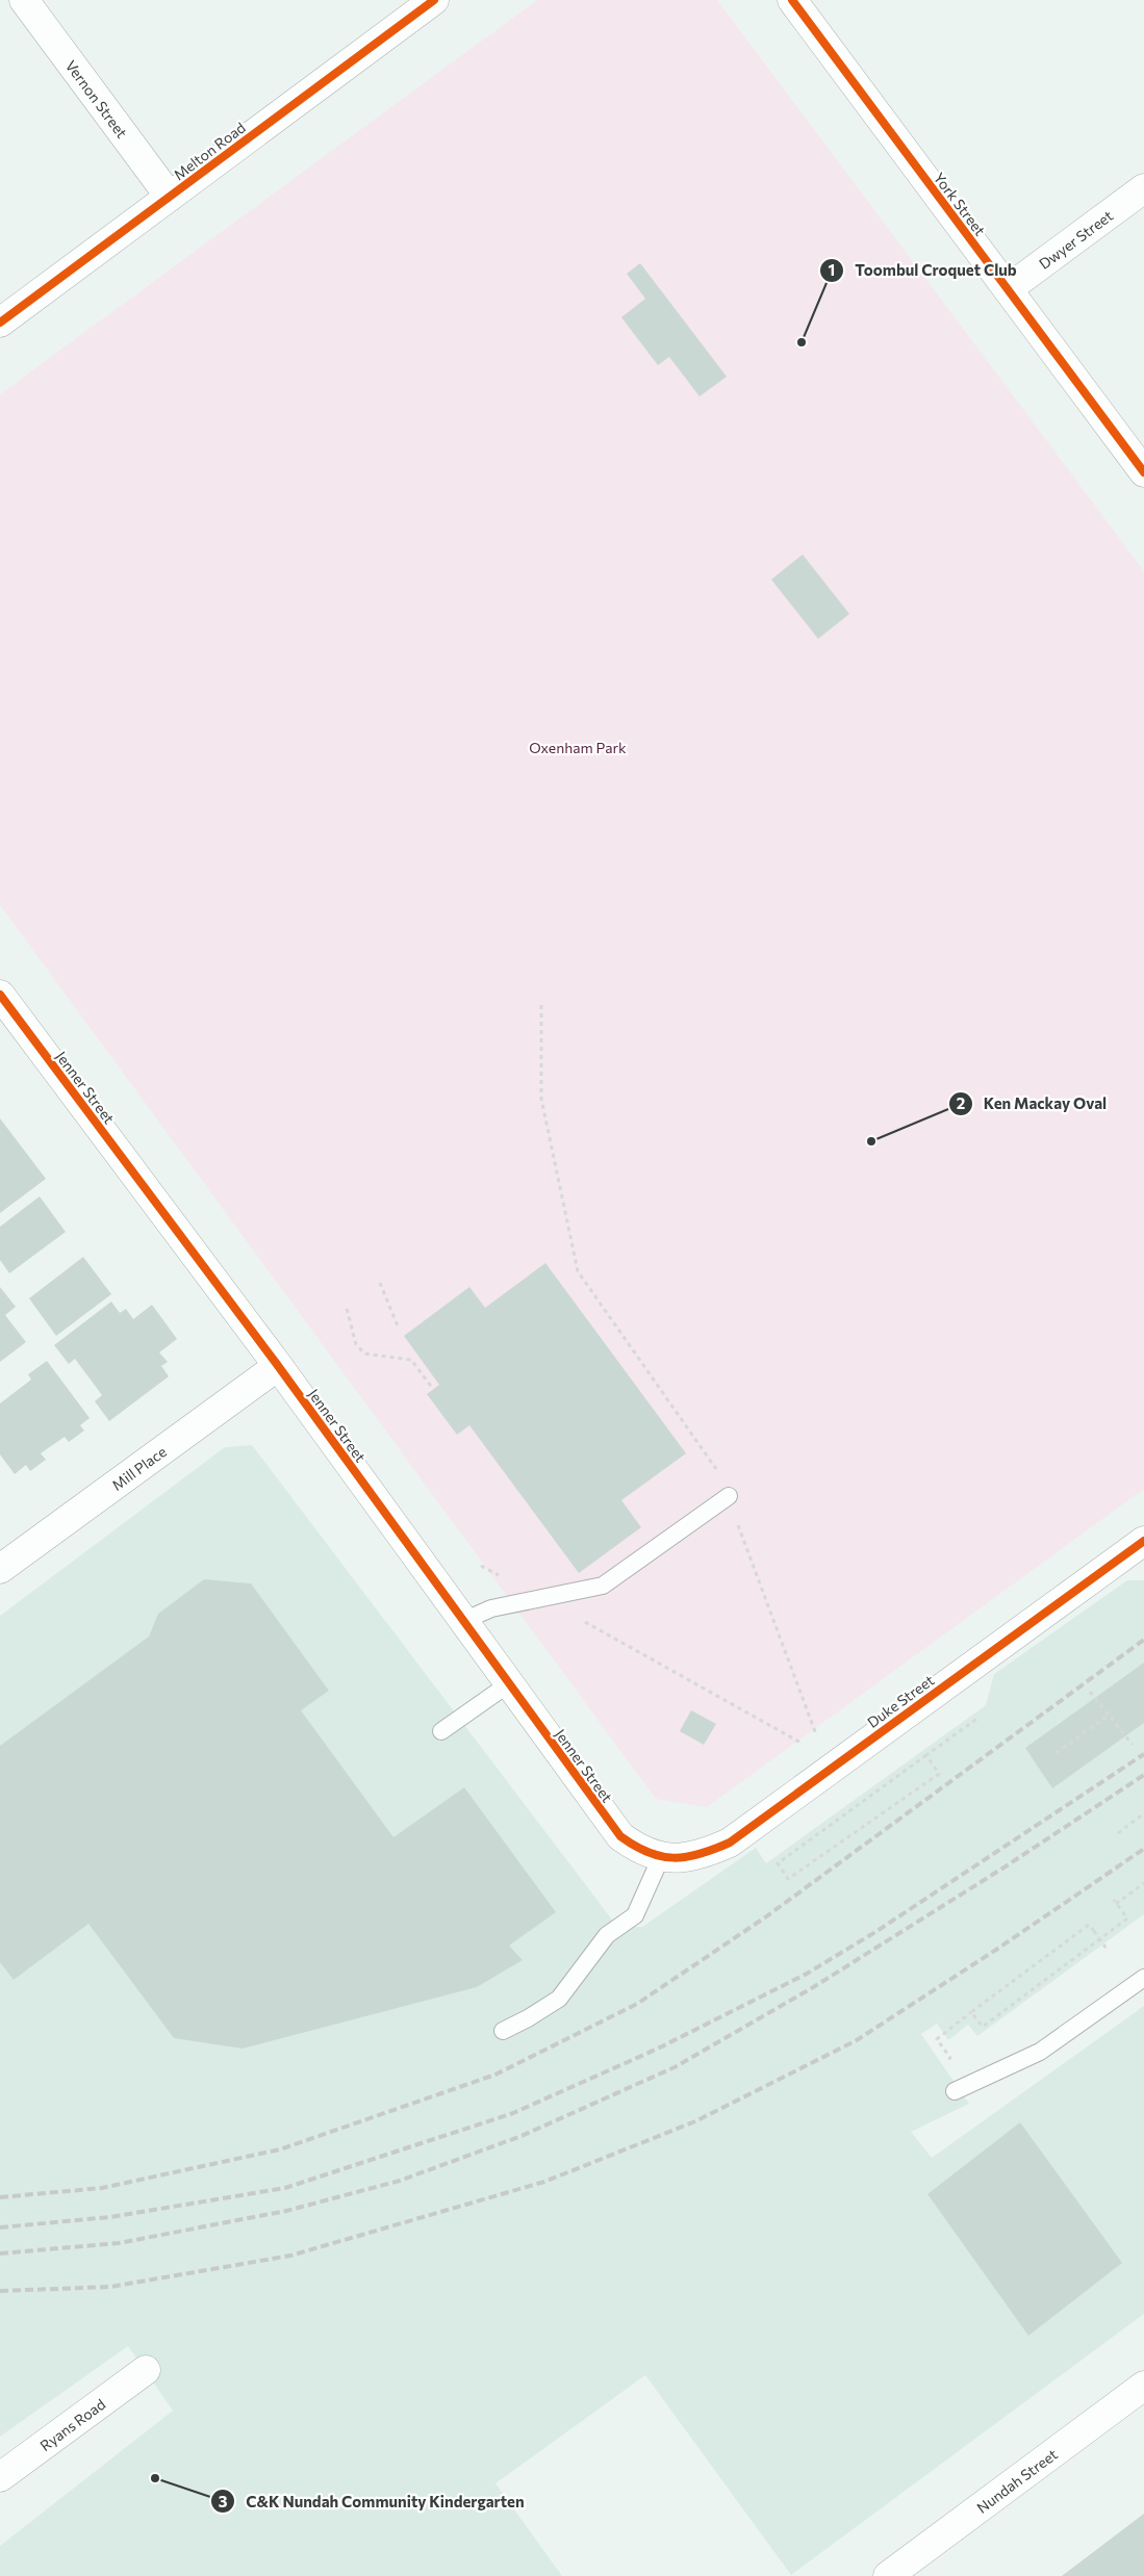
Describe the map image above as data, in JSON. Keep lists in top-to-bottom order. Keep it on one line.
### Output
{"streets":{"street":["Vernon Street","Melton Road","York Street","Dwyer Street","Jenner Street","Mill Place","Duke Street","Ryans Road","Nundah Street"]},"crossings":[["Vernon Street","Melton Road"],["York Street","Dwyer Street"],["Jenner Street","Mill Place"],["Jenner Street","Duke Street"]],"parks":["Oxenham Park"],"places":["Toombul Croquet Club","Ken Mackay Oval","C&K Nundah Community Kindergarten"]}
